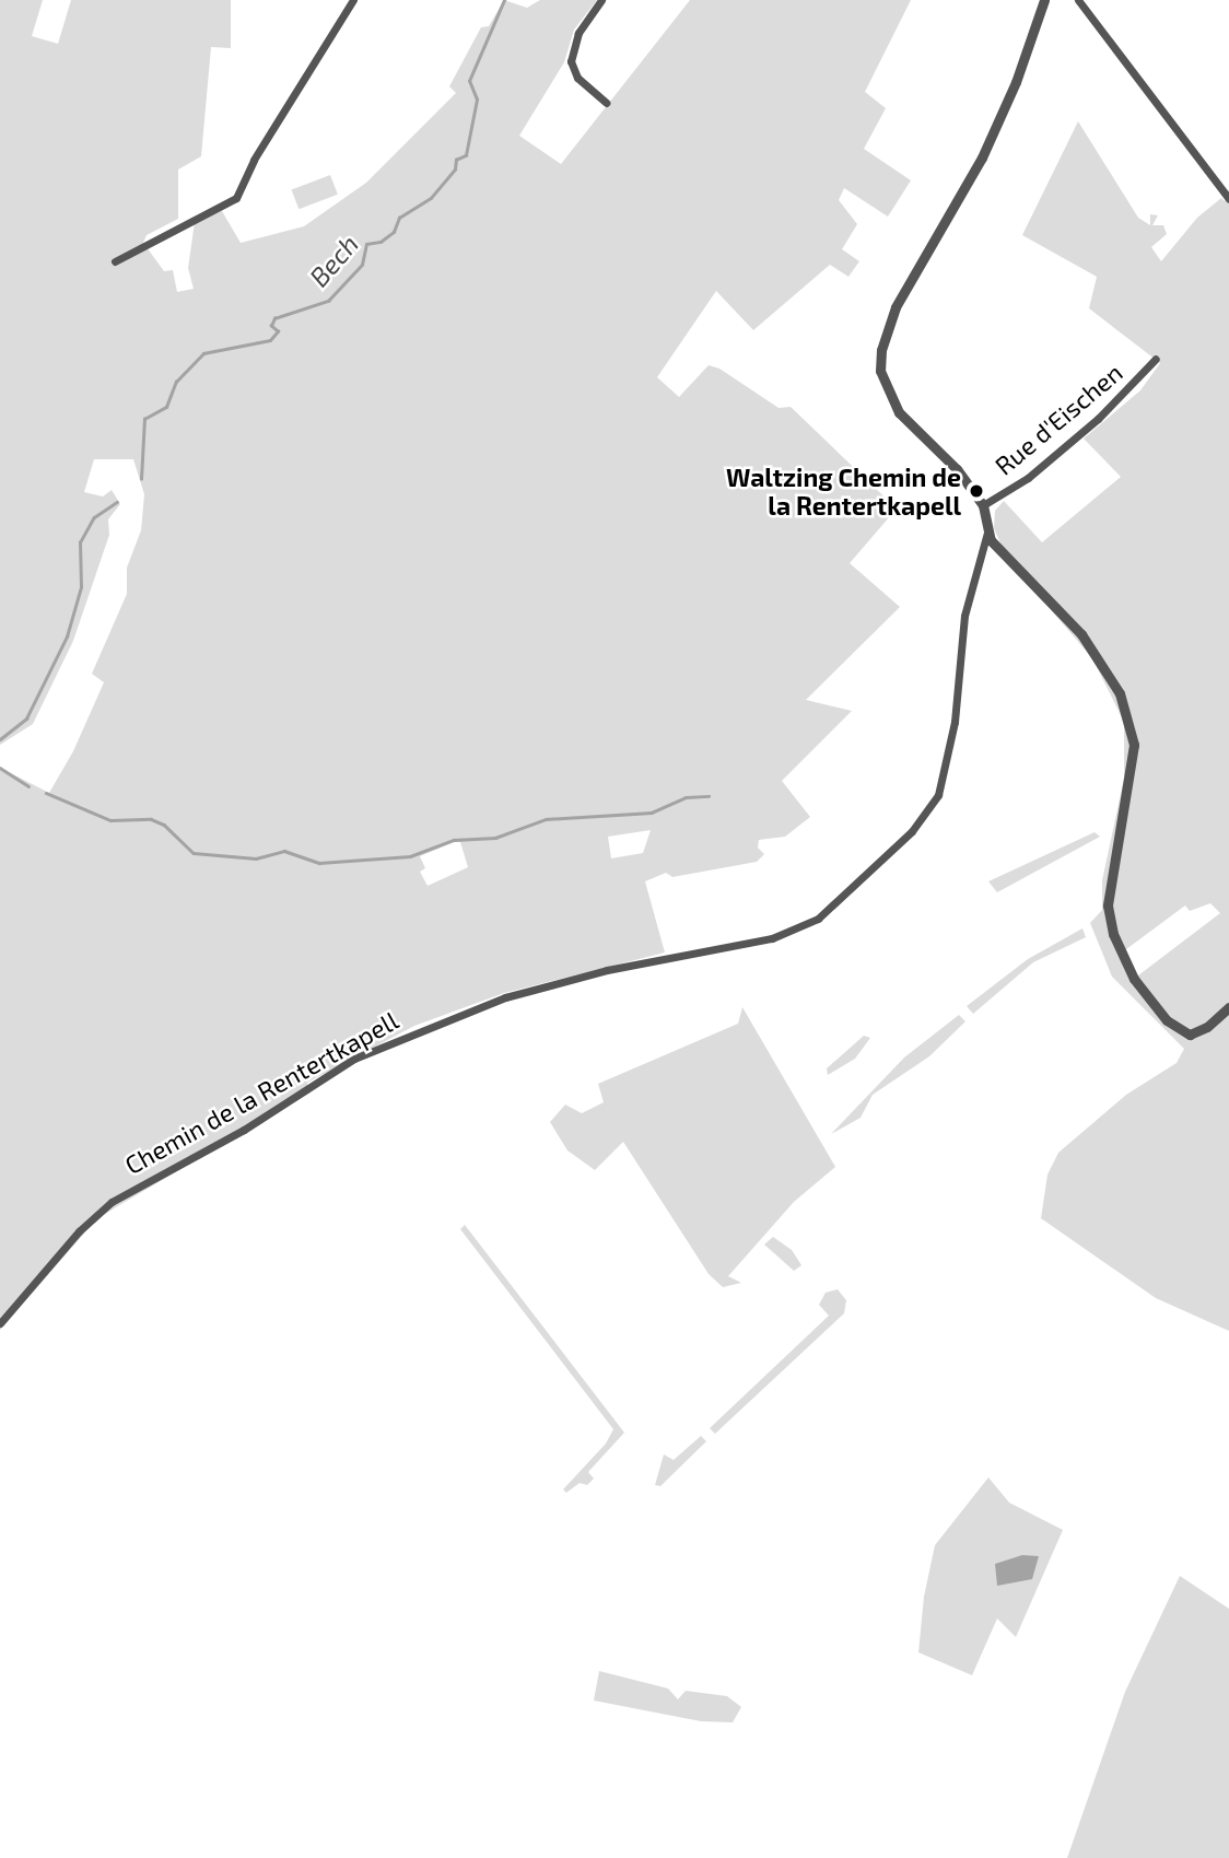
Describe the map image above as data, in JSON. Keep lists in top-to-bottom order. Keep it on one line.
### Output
{"streets":{"street":["Rue d'Eischen","Chemin de la Rentertkapell"]},"crossings":[["Rue d'Eischen","Chemin de la Rentertkapell"]],"water":["Bech"],"places":["Waltzing Chemin de la Rentertkapell"]}
